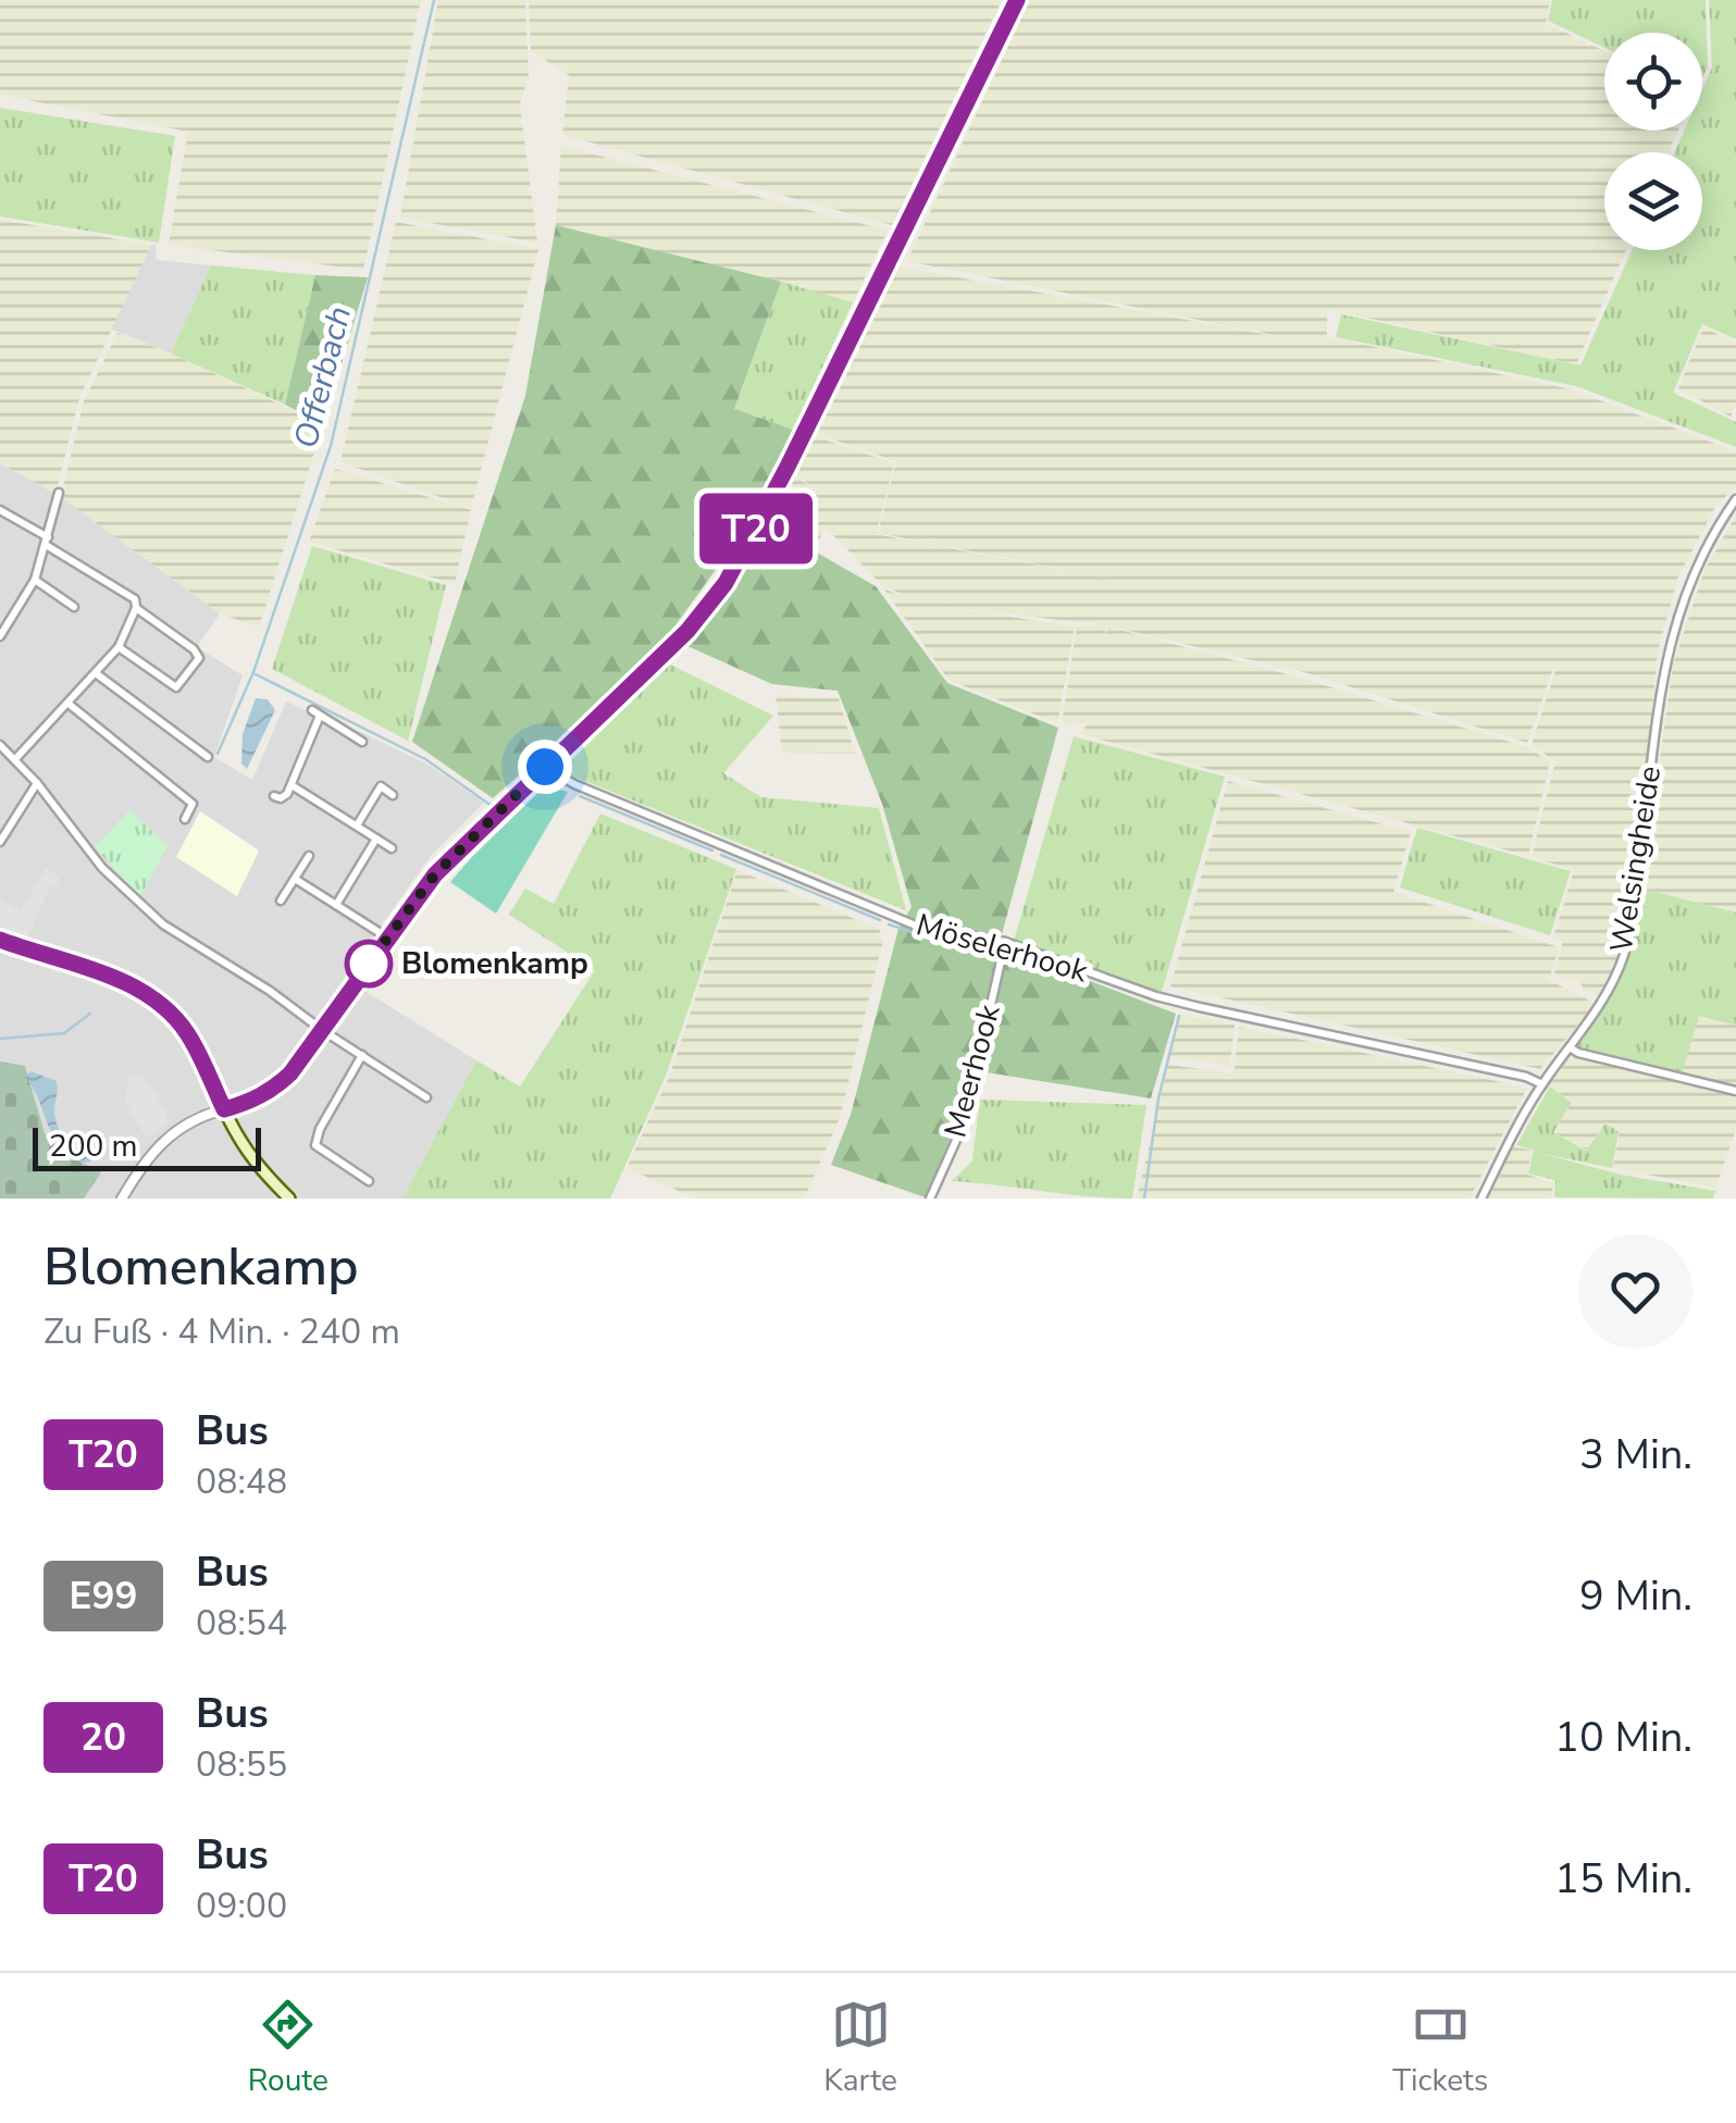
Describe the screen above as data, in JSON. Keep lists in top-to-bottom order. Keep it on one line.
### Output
{"streets":{"street":["Welsingheide","Möselerhook","Meerhook"]},"crossings":[["Welsingheide","Möselerhook"],["Möselerhook","Meerhook"]],"water":["Offerbach"],"places":["Blomenkamp"],"lines":["bus line T20"],"scale_bar":"200 m","page":{"on_map":"T20","scale":"200 m","heading":["Blomenkamp","Zu Fuß · 4 Min. · 240 m"],"list":[{"mark":"T20","name":"Bus","note":"08:48","value":"3 Min."},{"mark":"E99","name":"Bus","note":"08:54","value":"9 Min."},{"mark":"20","name":"Bus","note":"08:55","value":"10 Min."},{"mark":"T20","name":"Bus","note":"09:00","value":"15 Min."}],"tabs":["Route","Karte","Tickets"]}}
